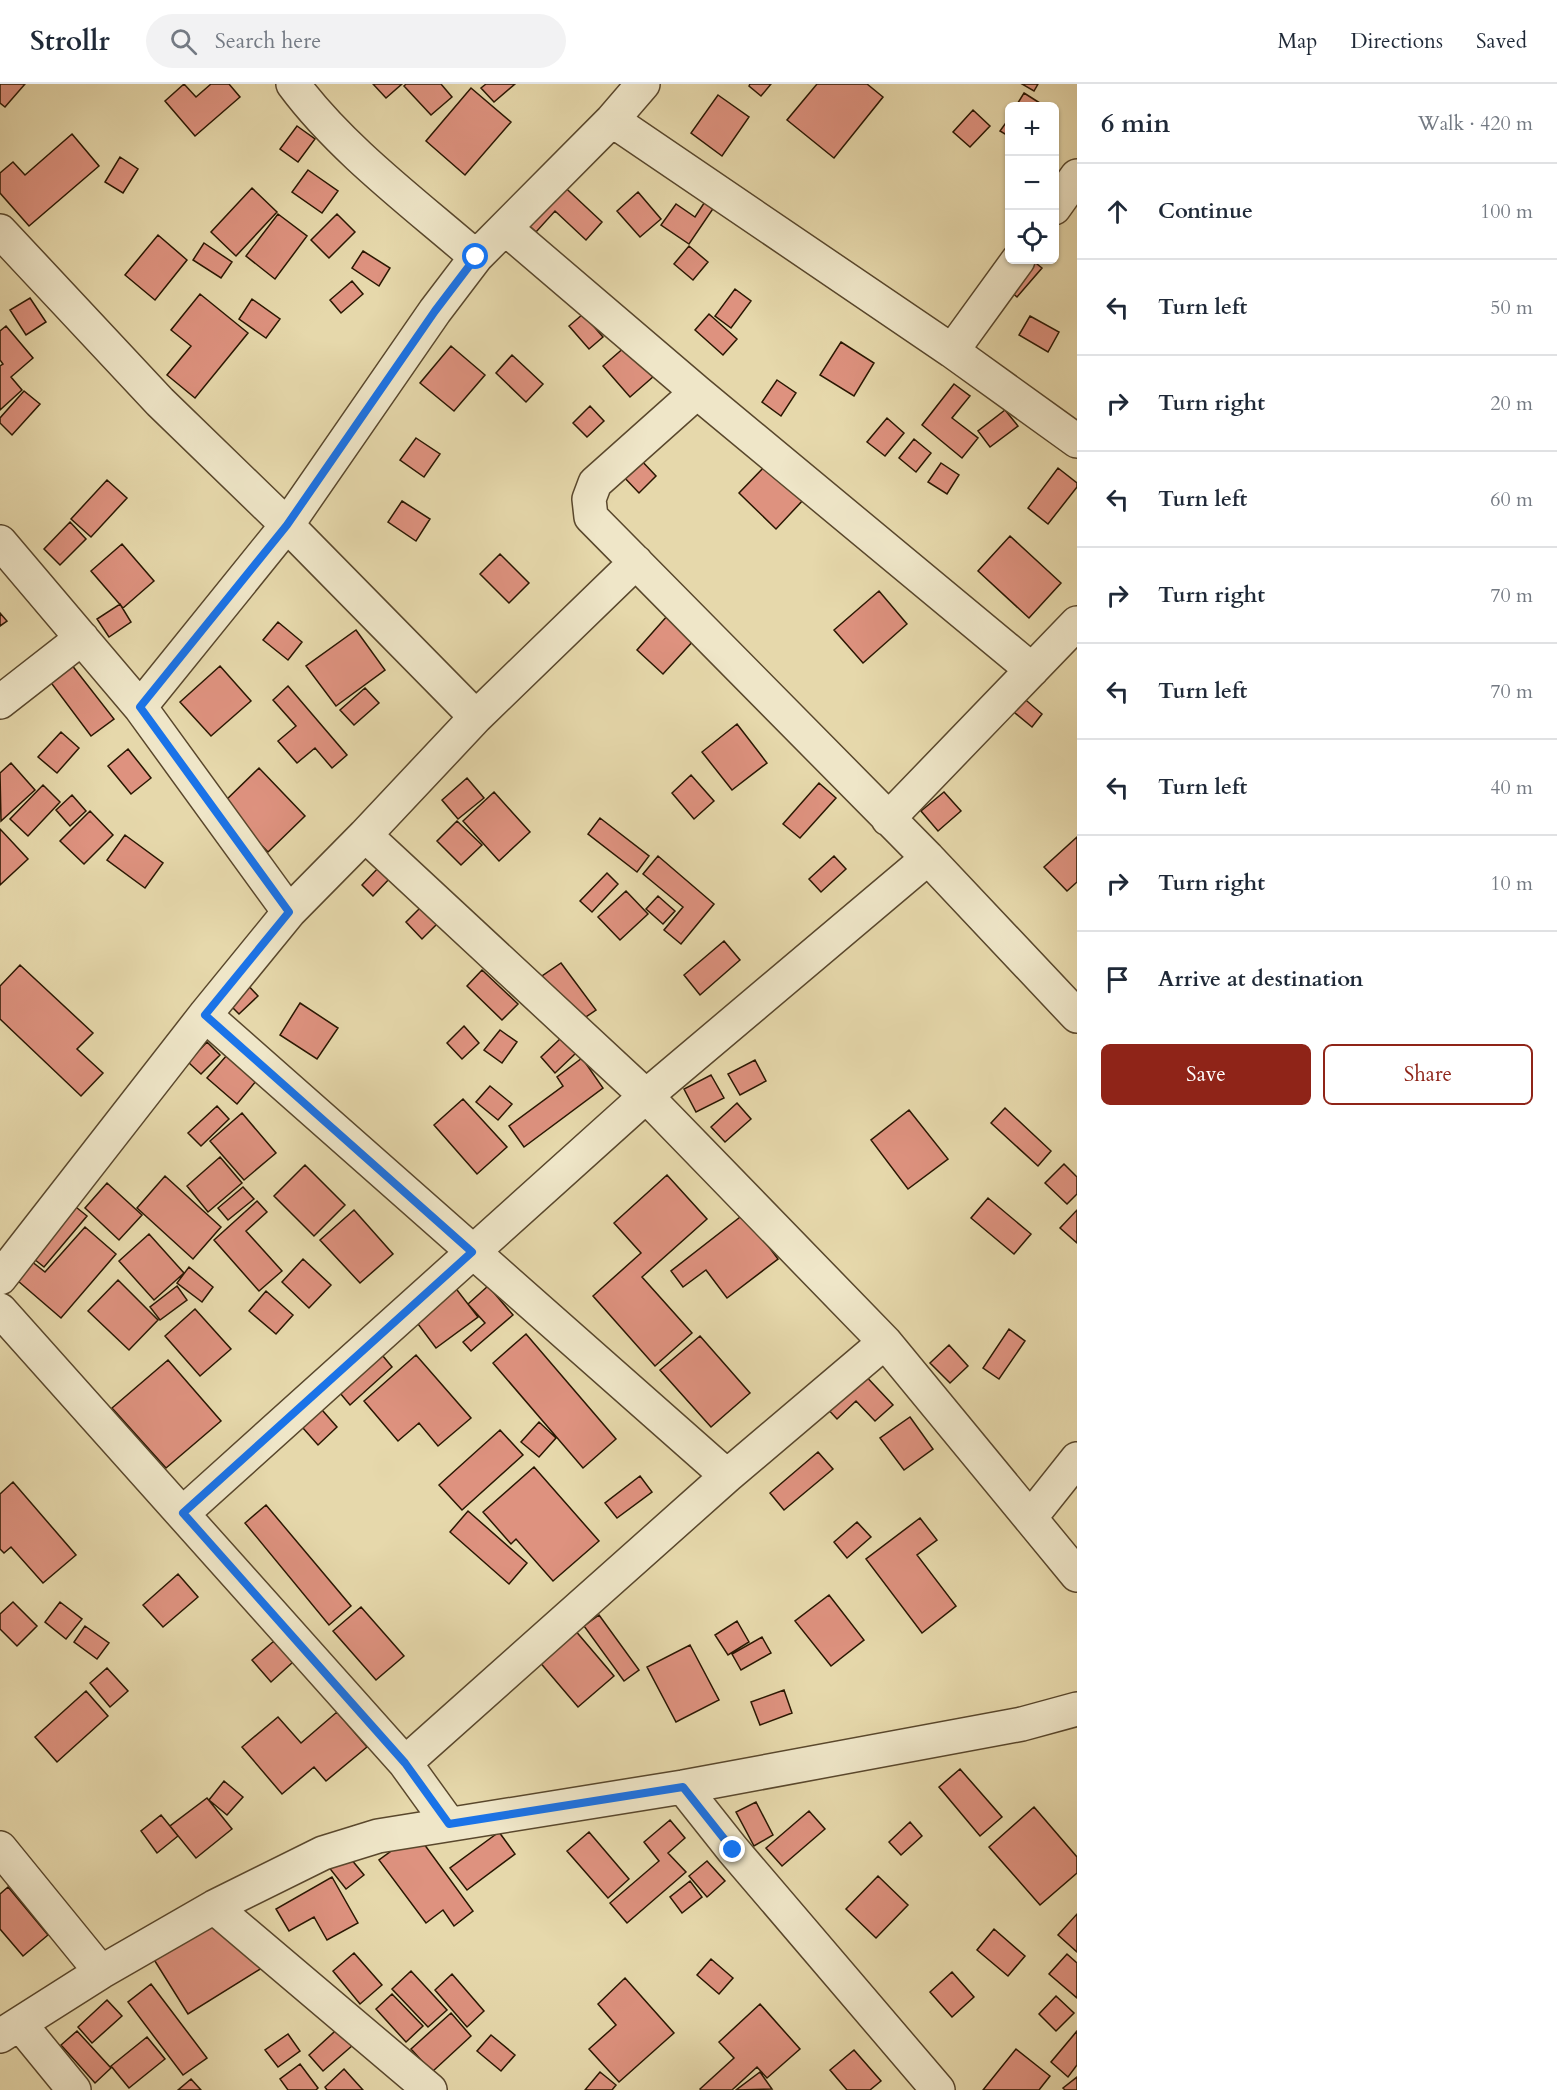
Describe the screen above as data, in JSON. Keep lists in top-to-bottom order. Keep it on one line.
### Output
{"page":{"header":"Strollr","search":"Search here","nav":["Map","Directions","Saved"],"heading":["6 min","Walk · 420 m"],"map_buttons":["+","−"],"list":[["Continue","100 m"],["Turn left","50 m"],["Turn right","20 m"],["Turn left","60 m"],["Turn right","70 m"],["Turn left","70 m"],["Turn left","40 m"],["Turn right","10 m"],"Arrive at destination"],"buttons":["Save","Share"]}}
